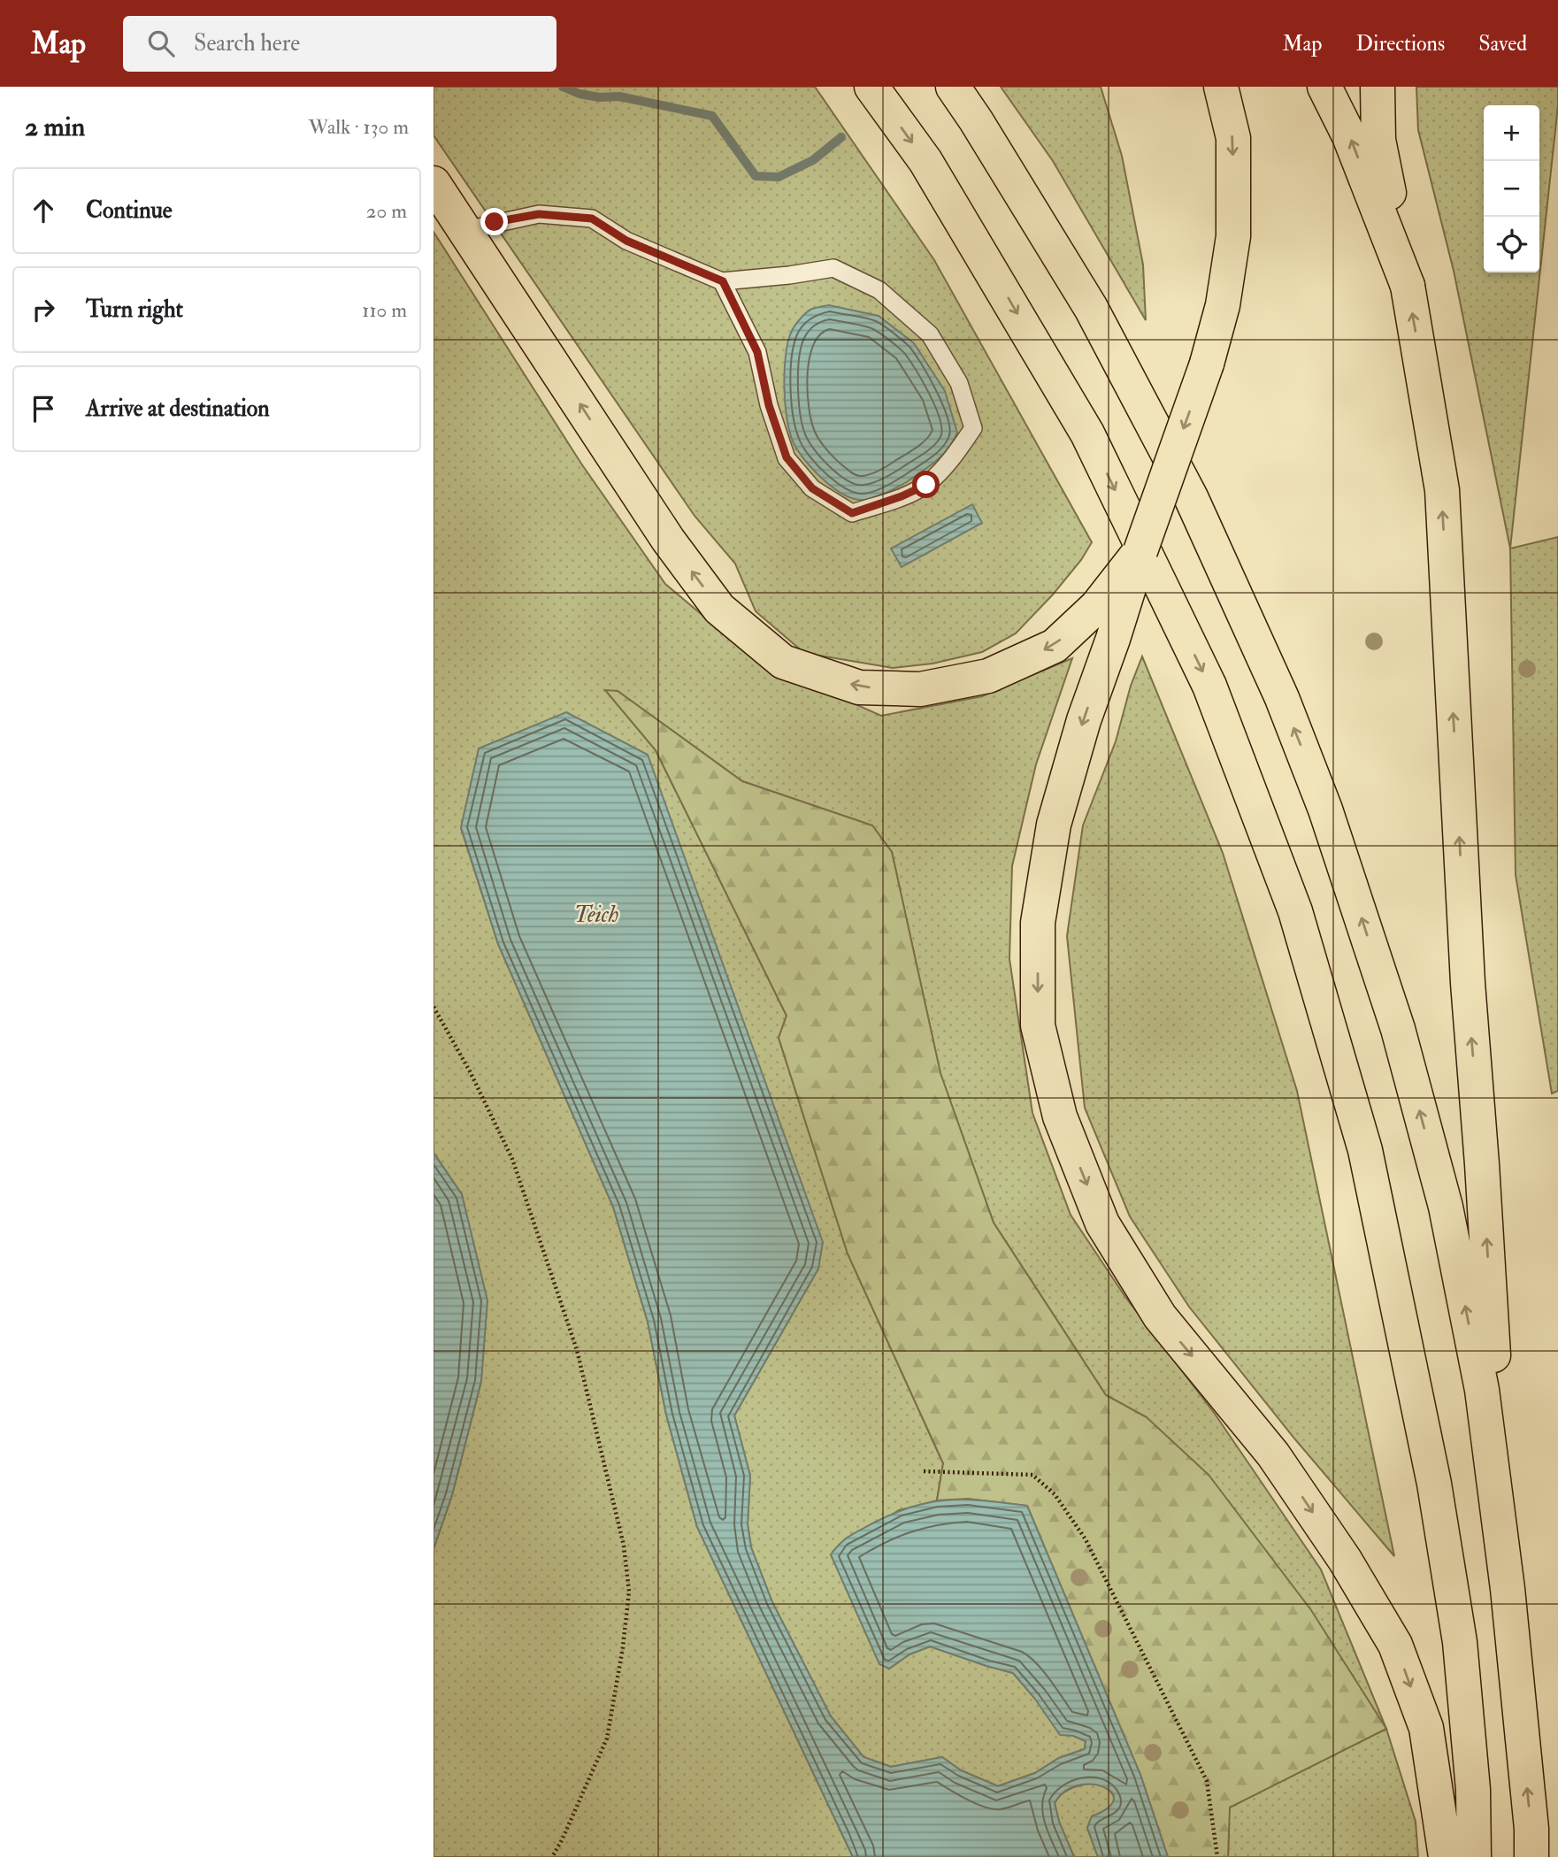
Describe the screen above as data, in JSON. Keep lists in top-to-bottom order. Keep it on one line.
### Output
{"water":["Teich"],"page":{"header":"Map","search":"Search here","nav":["Map","Directions","Saved"],"heading":["2 min","Walk · 130 m"],"map_buttons":["+","−"],"list":[["Continue","20 m"],["Turn right","110 m"],"Arrive at destination"]}}
